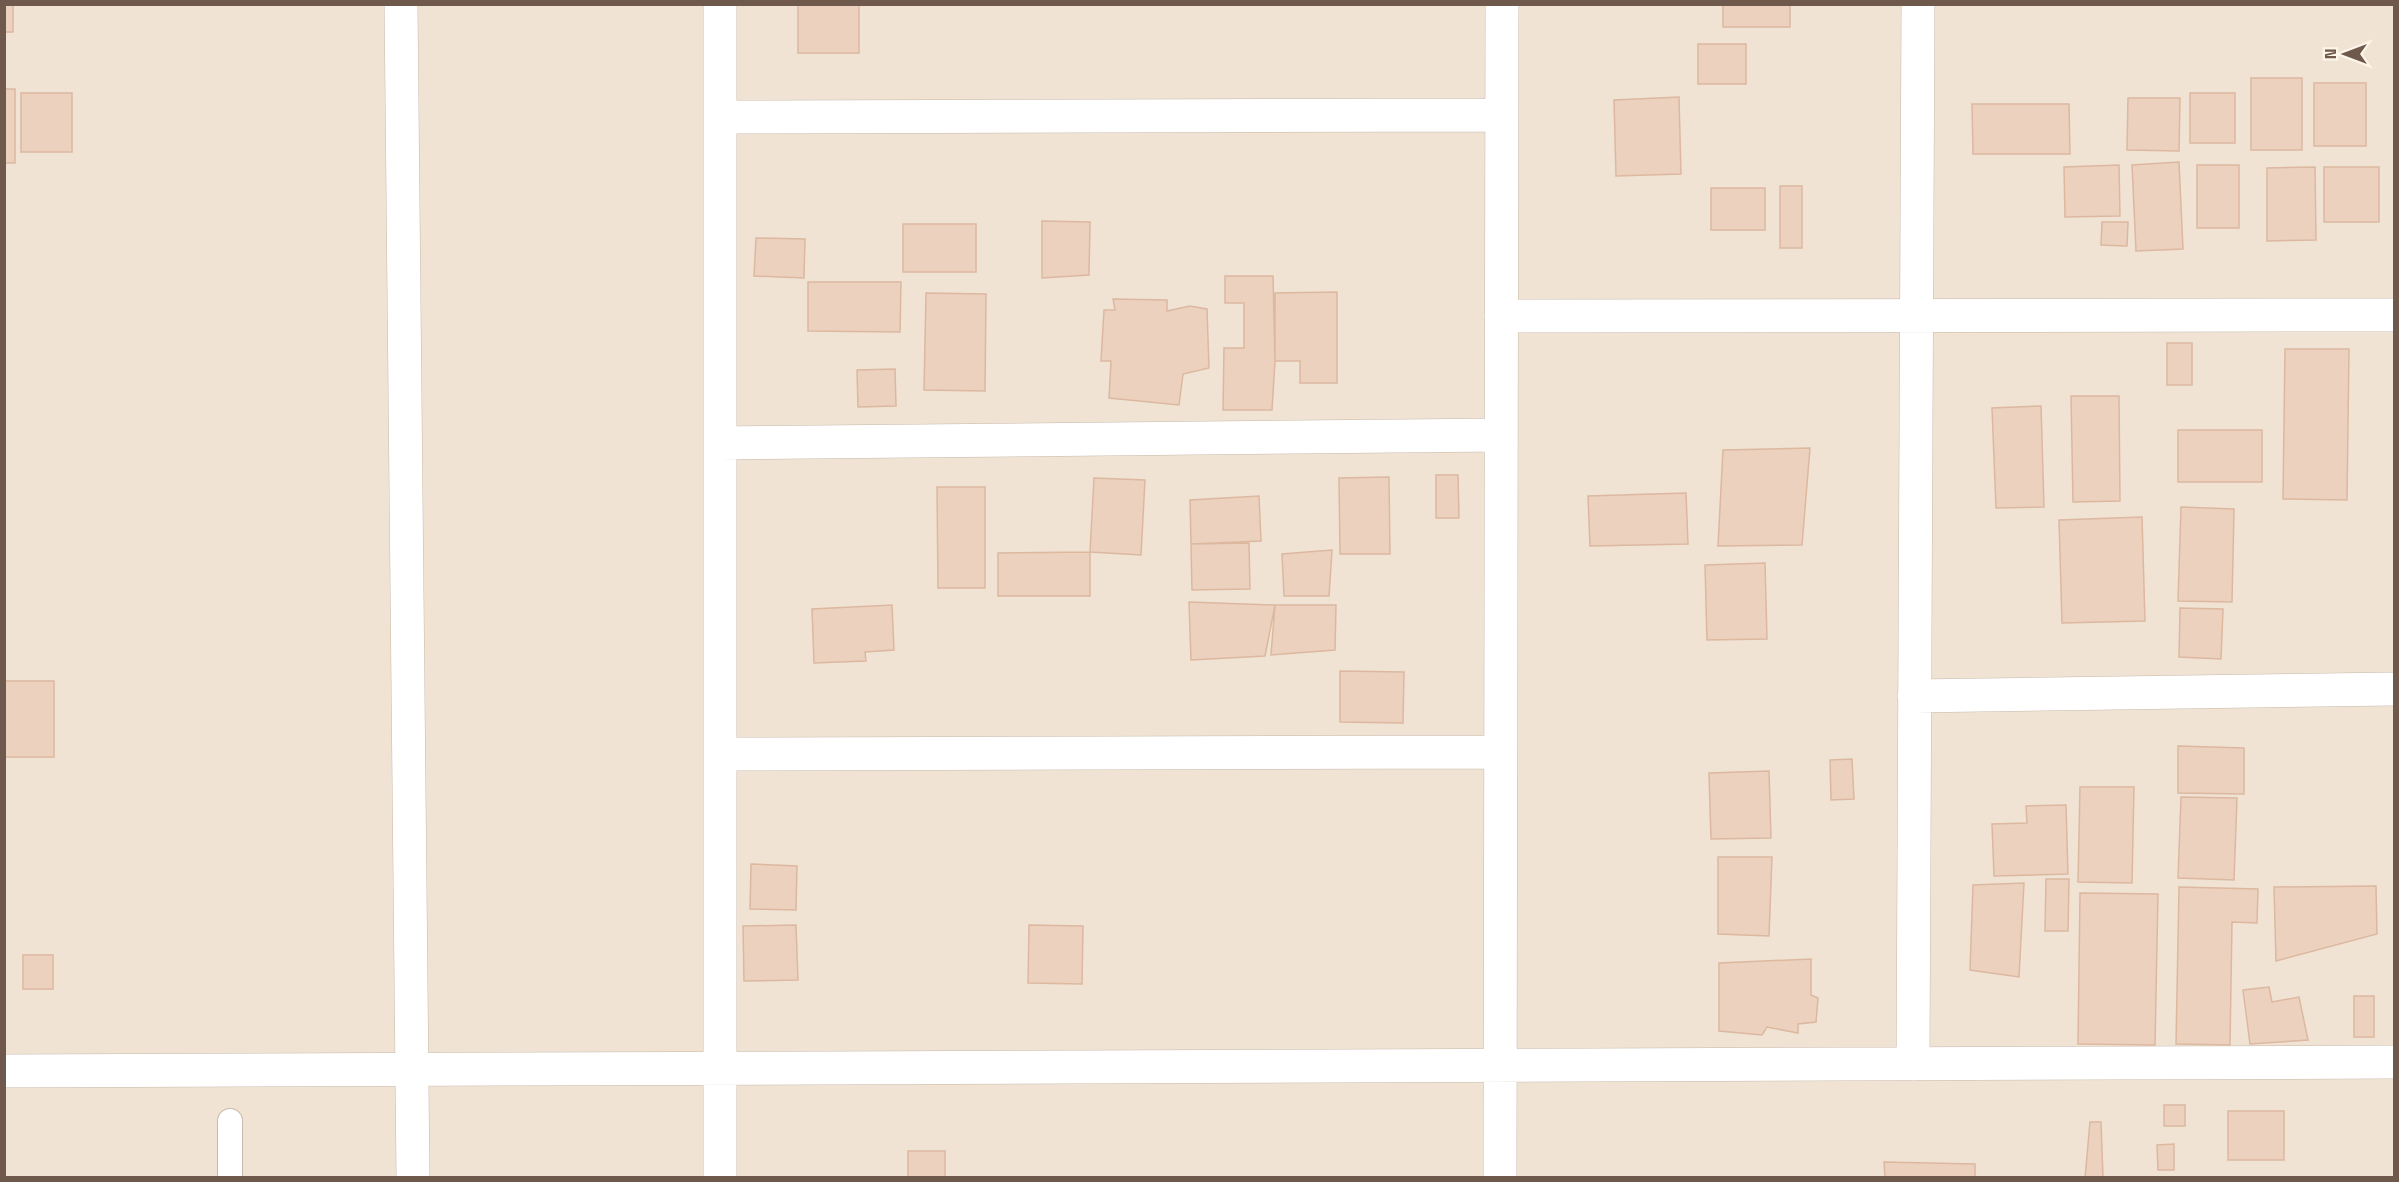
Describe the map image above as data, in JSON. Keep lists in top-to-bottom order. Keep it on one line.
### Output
{"north":"left"}
